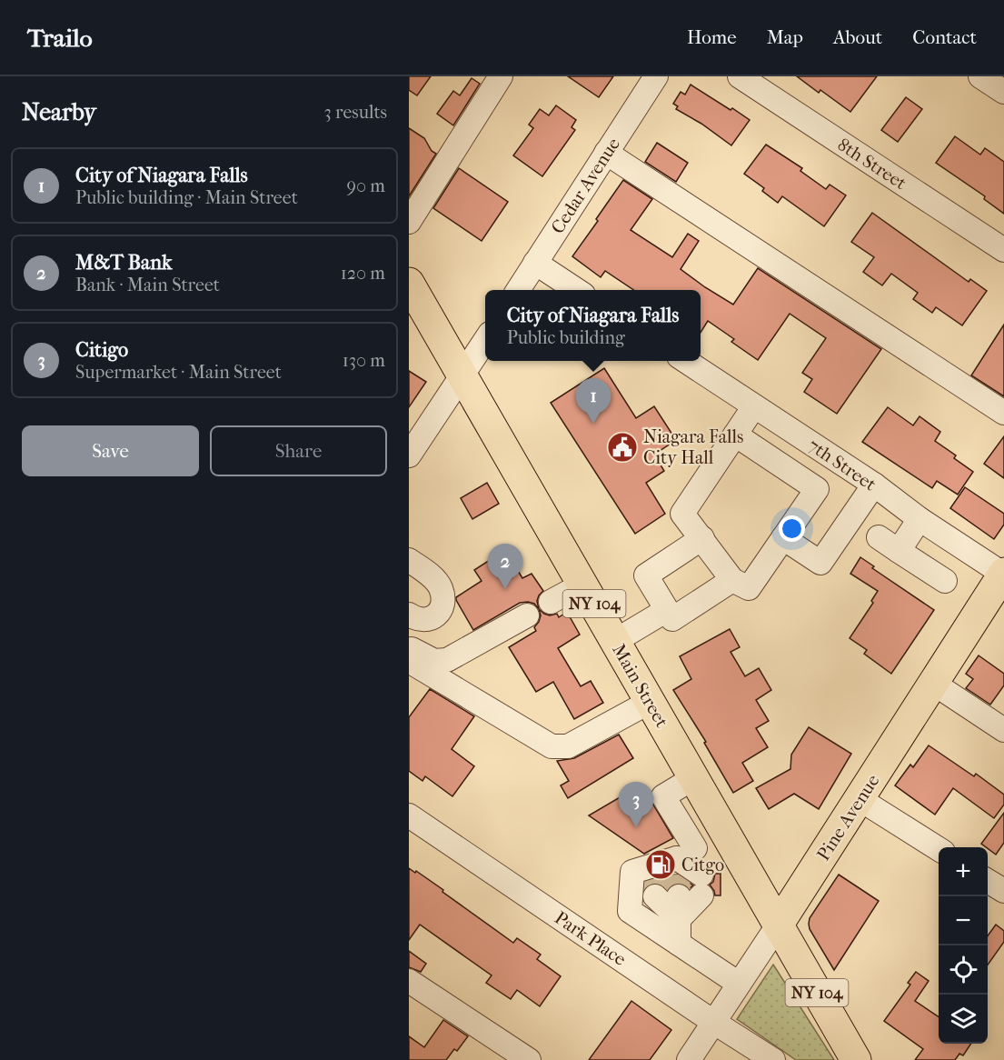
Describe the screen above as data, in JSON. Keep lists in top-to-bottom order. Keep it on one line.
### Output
{"streets":{"main road":["NY 104","Main Street","Pine Avenue"],"street":["8th Street","Cedar Avenue","7th Street","Park Place"]},"crossings":[["7th Street","Pine Avenue"],["Main Street","Pine Avenue"],["Pine Avenue","Park Place"]],"places":{"public building":["Niagara Falls City Hall"],"fuel station":["Citgo"]},"page":{"header":"Trailo","nav":["Home","Map","About","Contact"],"heading":["Nearby","3 results"],"list":[{"mark":"1","name":"City of Niagara Falls","note":"Public building · Main Street","value":"90 m"},{"mark":"2","name":"M&T Bank","note":"Bank · Main Street","value":"120 m"},{"mark":"3","name":"Citigo","note":"Supermarket · Main Street","value":"130 m"}],"popup":["City of Niagara Falls","Public building"],"pins":["1","2","3"],"buttons":["Save","Share"],"map_buttons":["+","−"]}}
